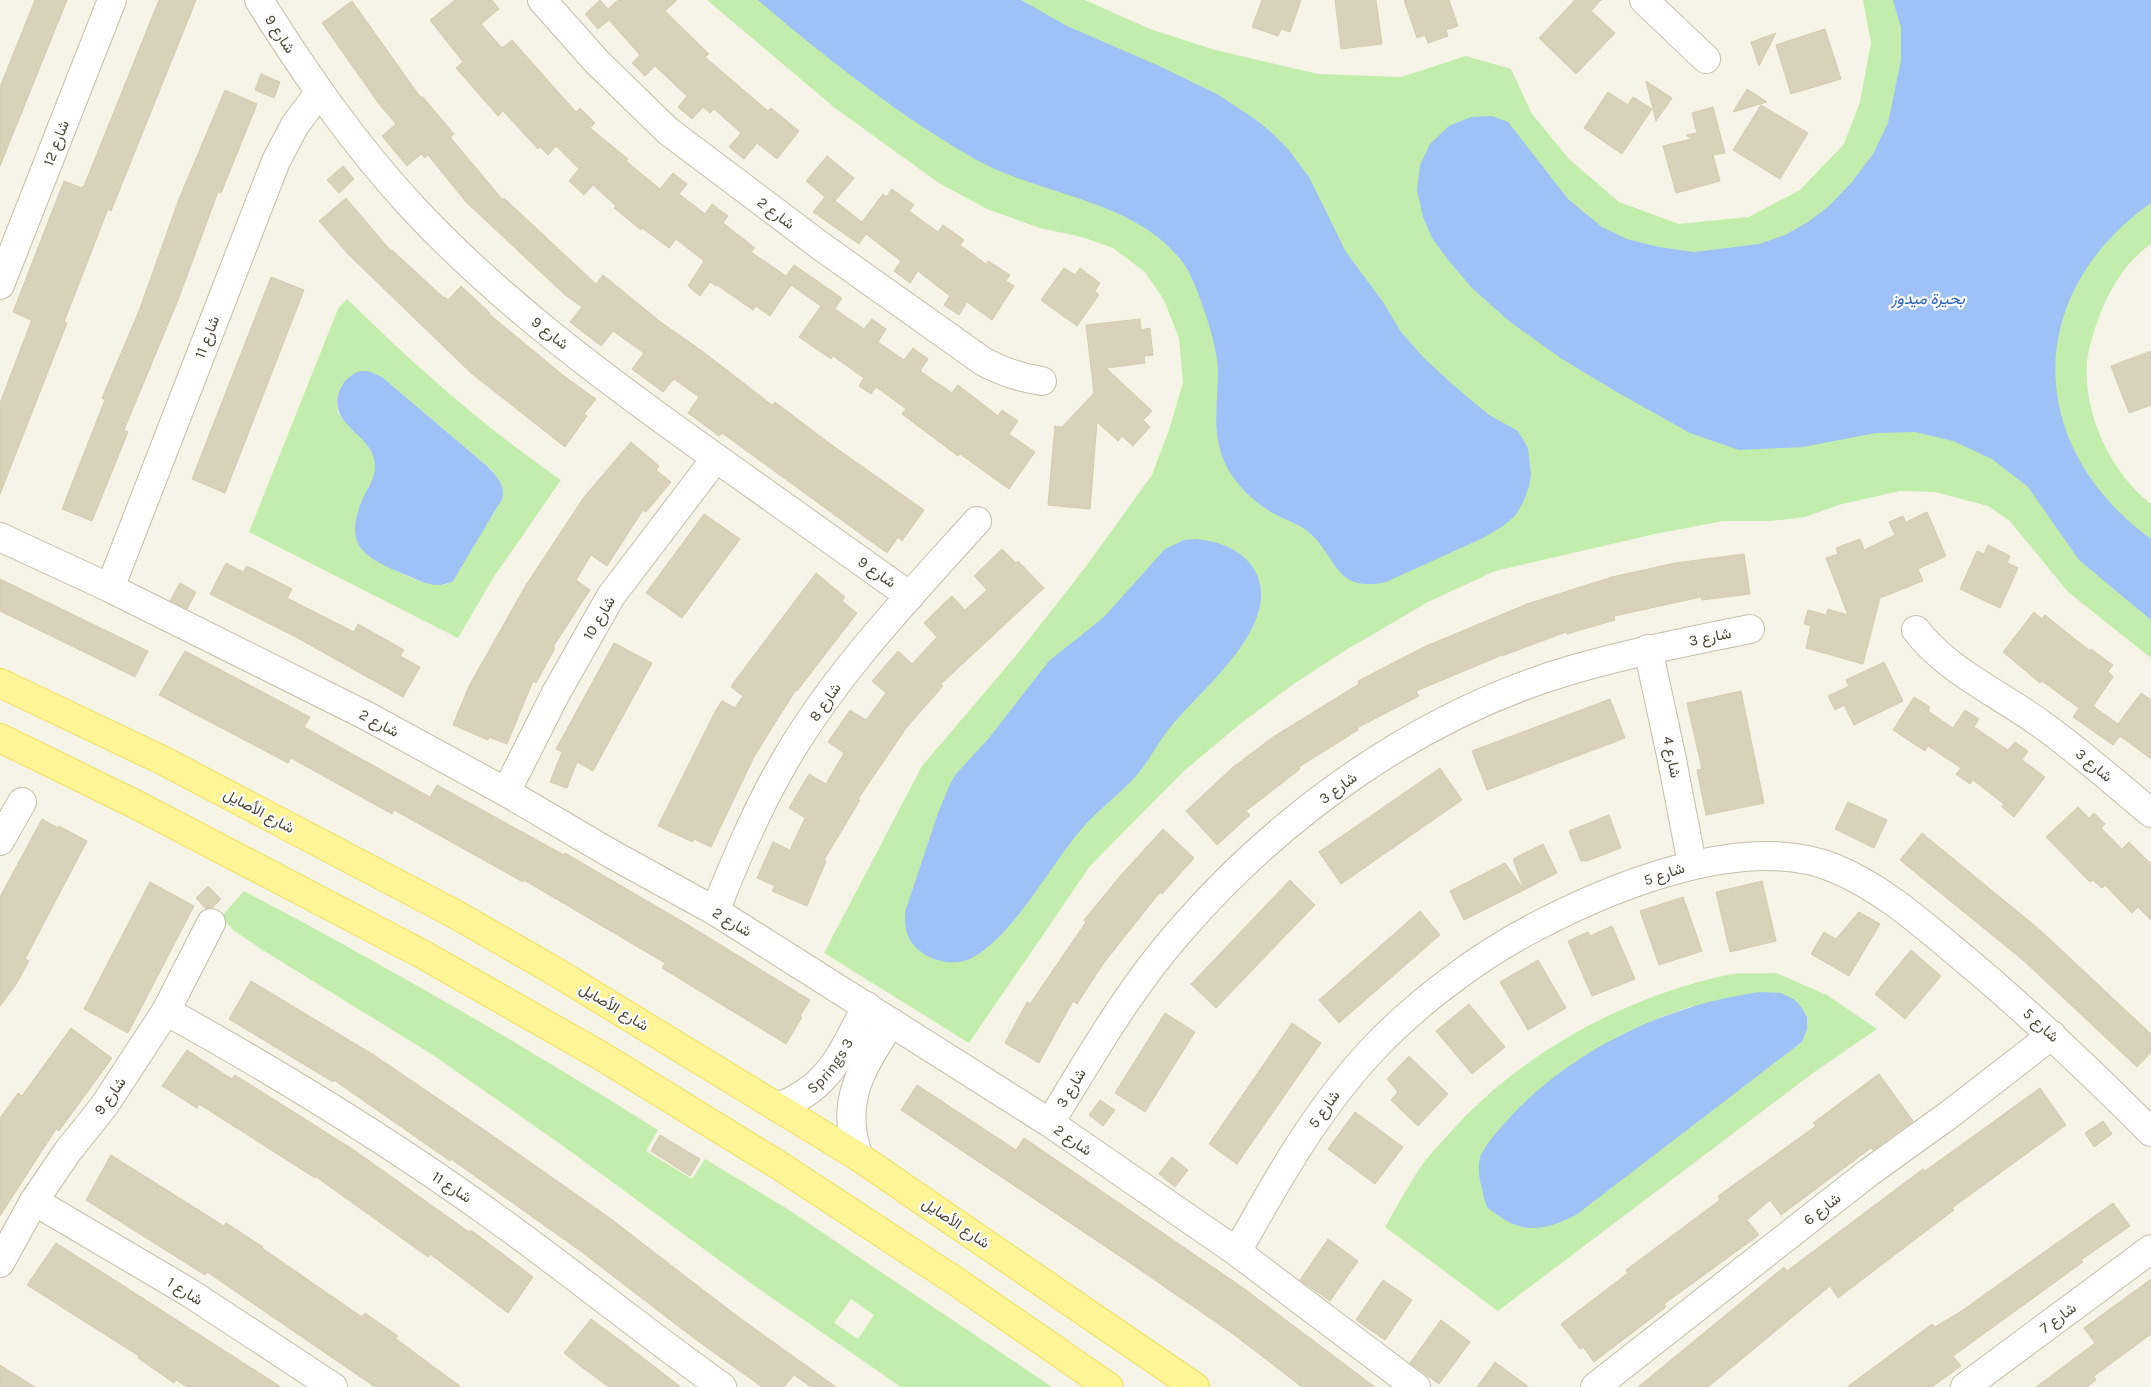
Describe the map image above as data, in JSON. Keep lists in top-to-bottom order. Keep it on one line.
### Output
{"streets":{"main road":["شارع الأصايل"],"street":["شارع 9","شارع 12","شارع 2","شارع 11","شارع 10","شارع 3","شارع 8","شارع 4","شارع 5","Springs 3","شارع 6","شارع 1","شارع 7"]},"crossings":[["شارع 9","شارع 11"],["شارع 9","شارع 10"],["شارع 9","شارع 8"],["شارع 9","شارع 1"],["شارع 2","شارع 11"],["شارع 2","شارع 10"],["شارع 2","شارع 3"],["شارع 2","شارع 8"],["شارع 2","شارع 5"],["شارع 2","Springs 3"],["شارع 3","شارع 4"],["شارع 4","شارع 5"],["شارع الأصايل","Springs 3"],["شارع 5","شارع 6"]],"water":["بحيرة ميدوز"]}
